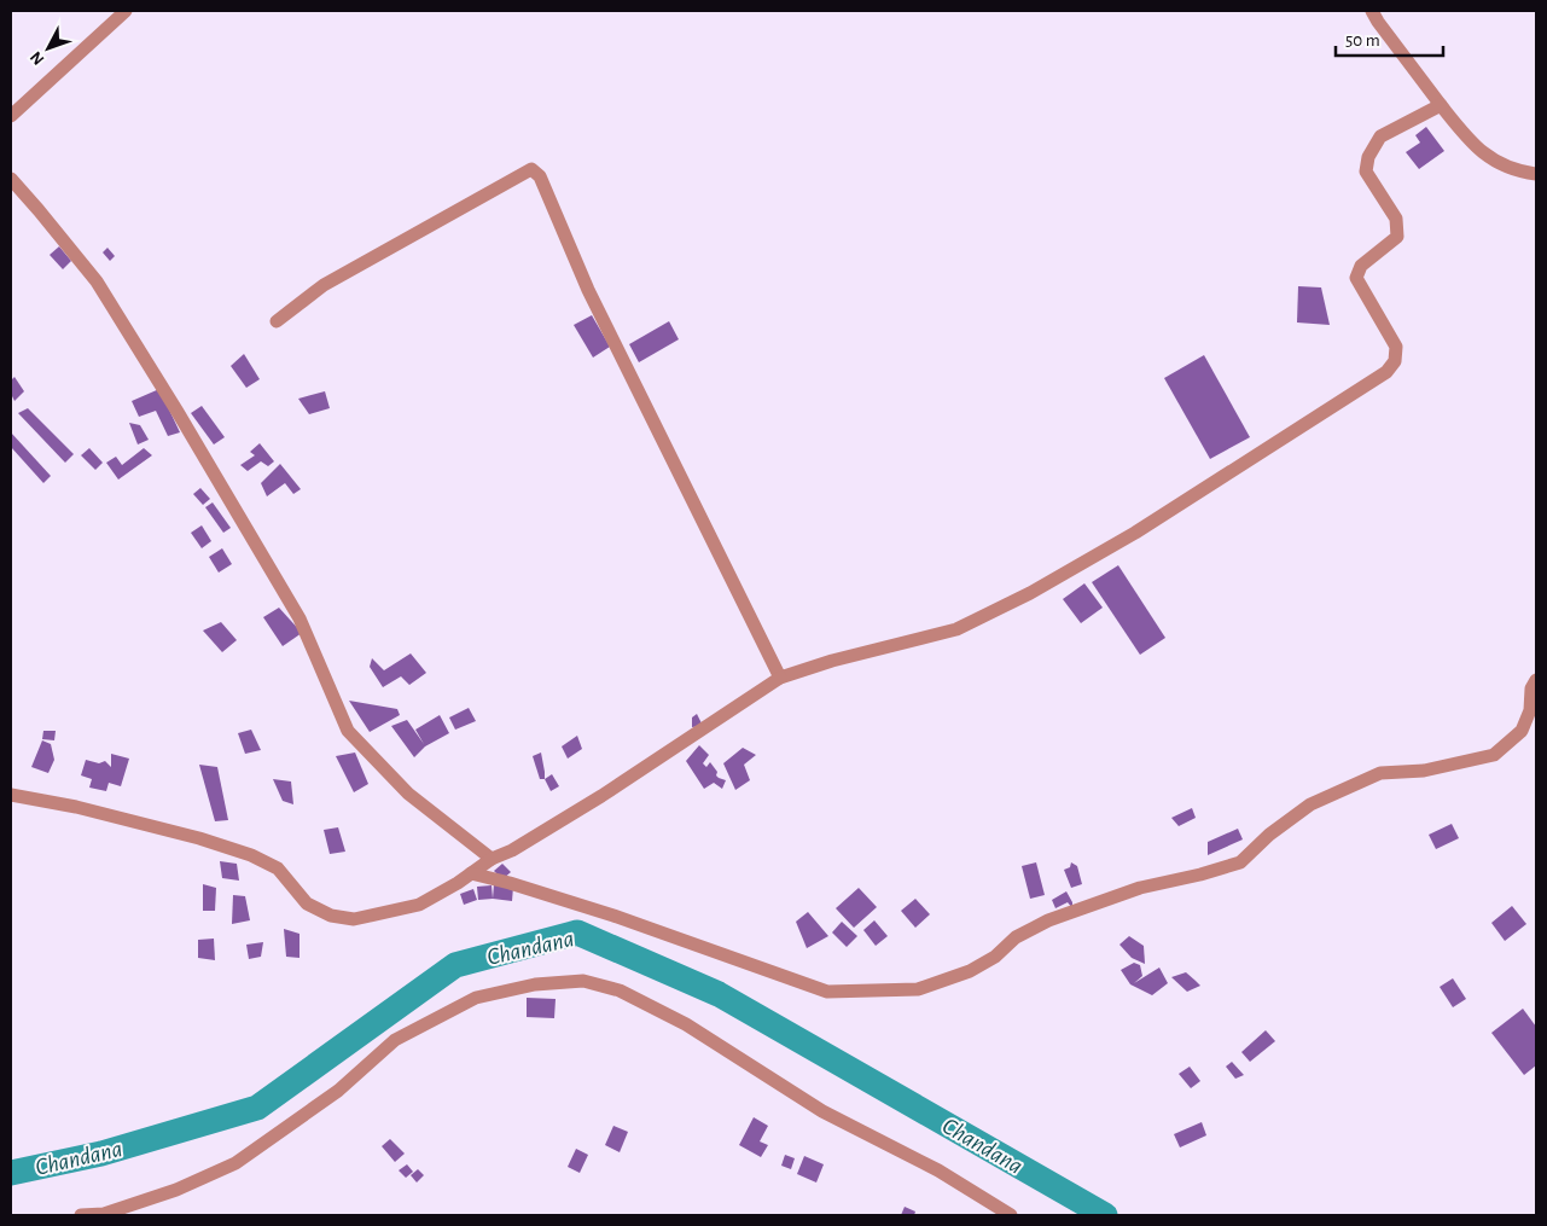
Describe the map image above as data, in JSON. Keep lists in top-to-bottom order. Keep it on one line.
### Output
{"water":["Chandana"],"scale_bar":"50 m","north":"bottom left"}
